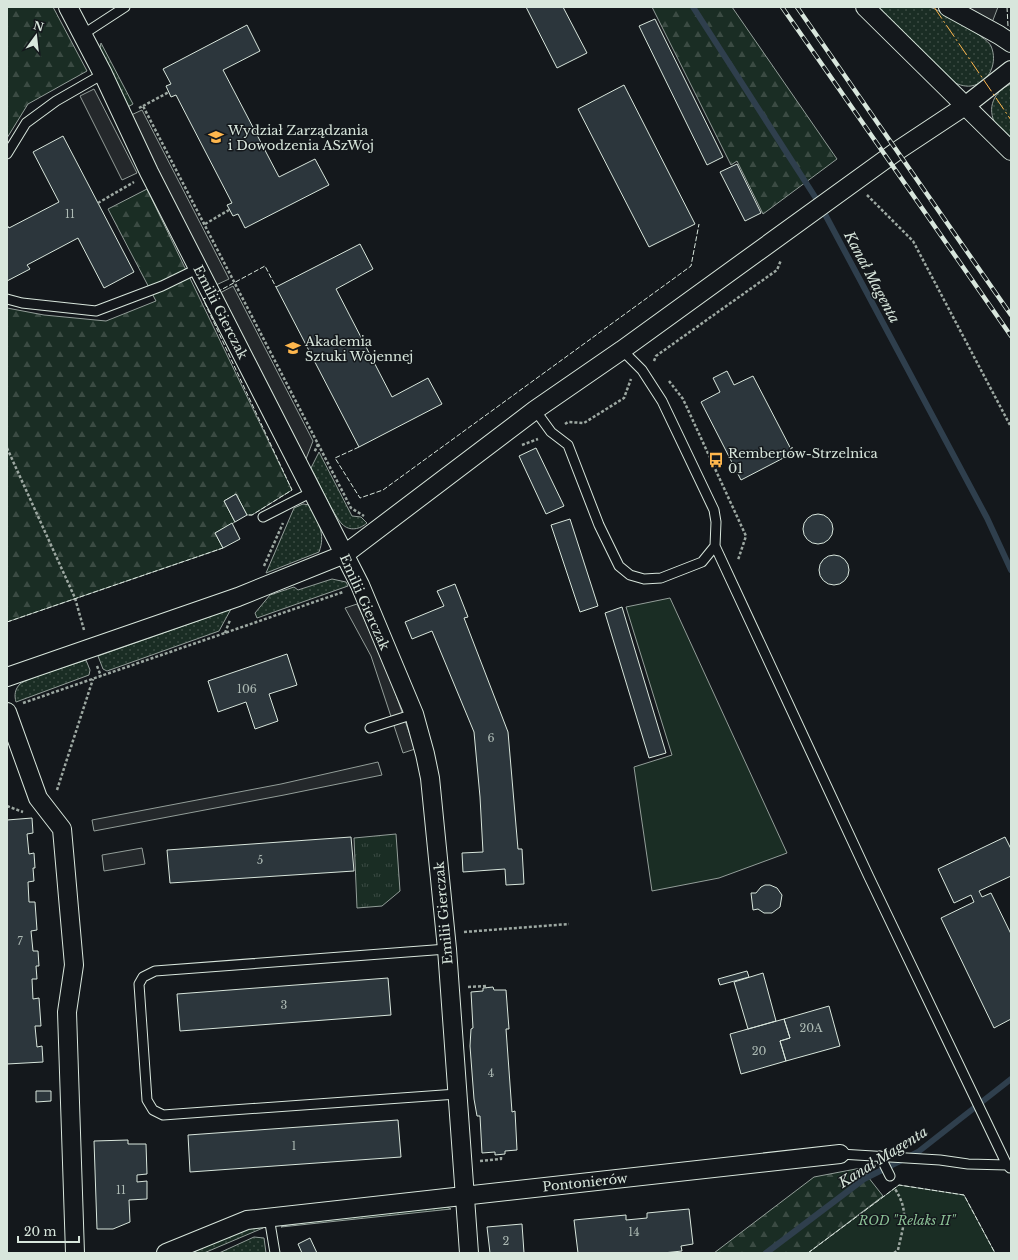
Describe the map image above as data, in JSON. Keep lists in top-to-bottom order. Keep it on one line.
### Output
{"streets":{"street":["Emilii Gierczak","Pontonierów"]},"crossings":[["Emilii Gierczak","Pontonierów"]],"water":["Kanał Magenta"],"parks":["ROD \"Relaks II\""],"places":{"school or university":["Wydział Zarządzania i Dowodzenia ASzWoj","Akademia Sztuki Wojennej"],"bus stop":["Rembertów-Strzelnica 01"]},"house_numbers":["11","106","6","5","7","3","20A","20","4","1","11","14","2"],"scale_bar":"20 m","north":"top"}
